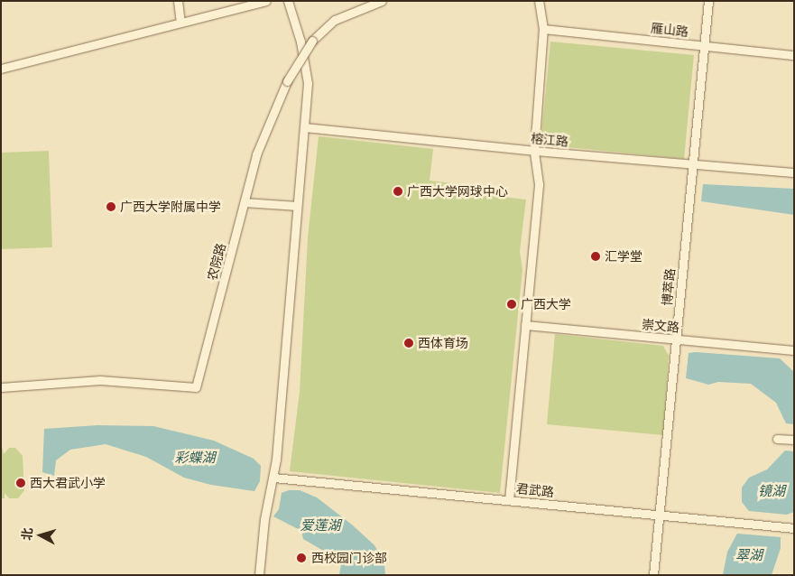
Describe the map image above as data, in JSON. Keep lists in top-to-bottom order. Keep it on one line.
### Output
{"streets":{"street":["雁山路","榕江路","农院路","博萃路","崇文路","君武路"]},"crossings":[["雁山路","博萃路"],["榕江路","博萃路"],["博萃路","崇文路"],["博萃路","君武路"]],"water":["彩蝶湖","镜湖","爱莲湖","翠湖"],"places":["广西大学网球中心","广西大学附属中学","汇学堂","广西大学","西体育场","西大君武小学","西校园门诊部"],"north":"left"}
